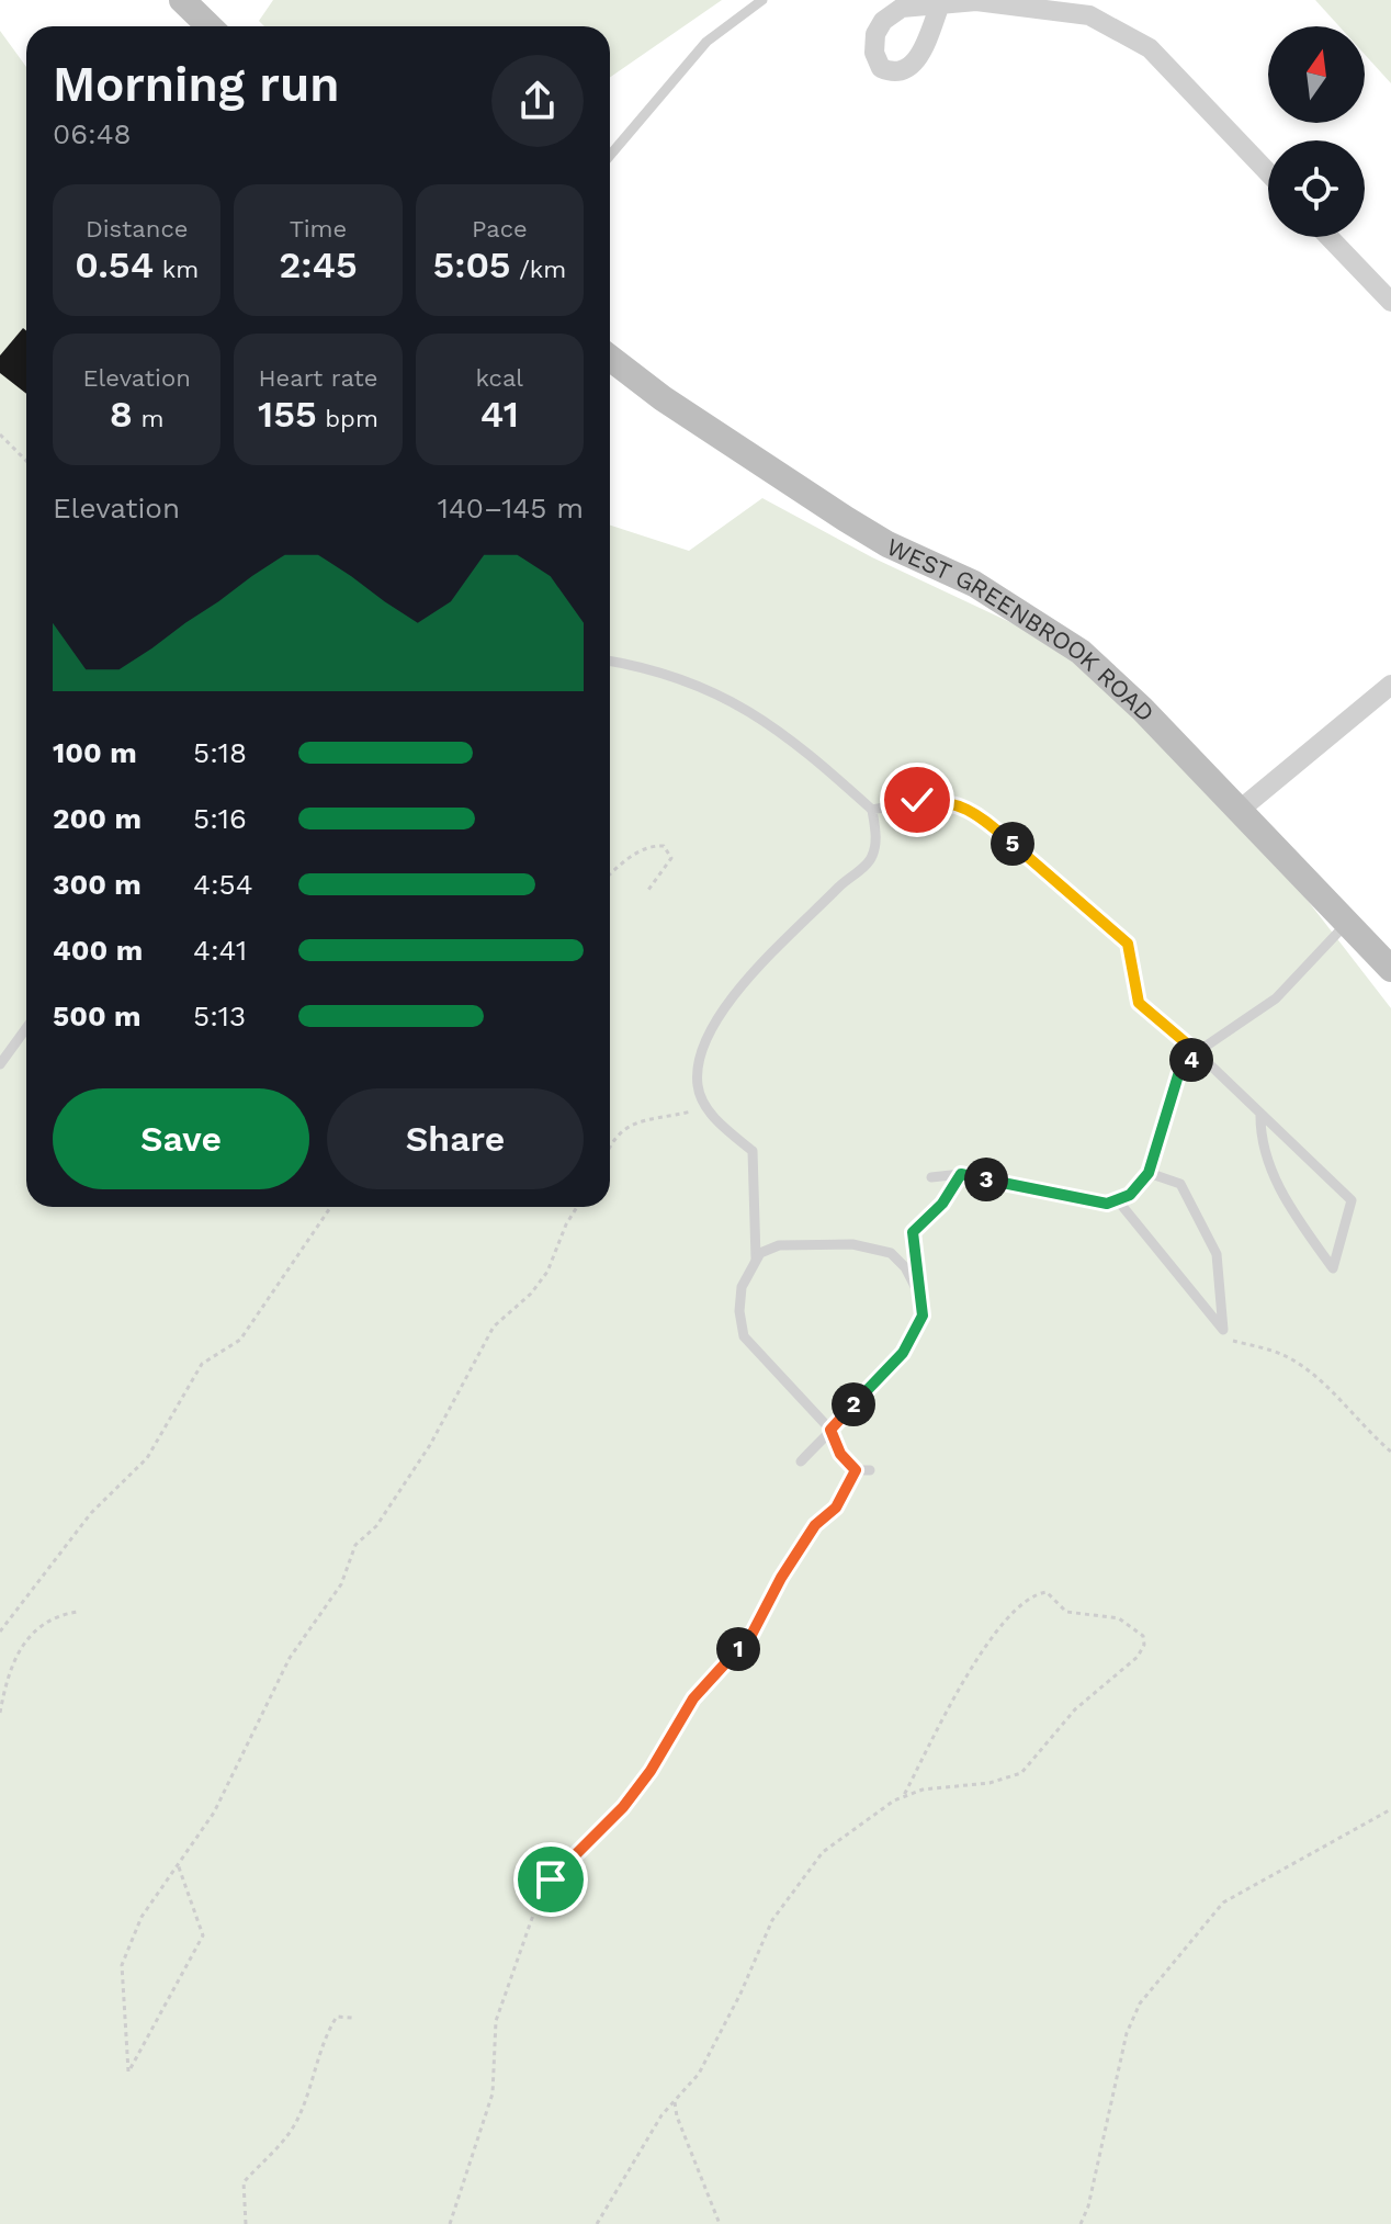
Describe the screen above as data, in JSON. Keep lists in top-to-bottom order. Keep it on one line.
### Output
{"streets":{"street":["WEST GREENBROOK ROAD"]},"north":"top","page":{"heading":["Morning run","06:48"],"stats":[["Distance","0.54 km"],["Time","2:45"],["Pace","5:05 /km"],["Elevation","8 m"],["Heart rate","155 bpm"],["kcal","41"]],"chart":["Elevation","140–145 m"],"list":[{"name":"100 m","note":"5:18"},{"name":"200 m","note":"5:16"},{"name":"300 m","note":"4:54"},{"name":"400 m","note":"4:41"},{"name":"500 m","note":"5:13"}],"pins":["5","4","3","2","1"],"buttons":["Save","Share"]}}
